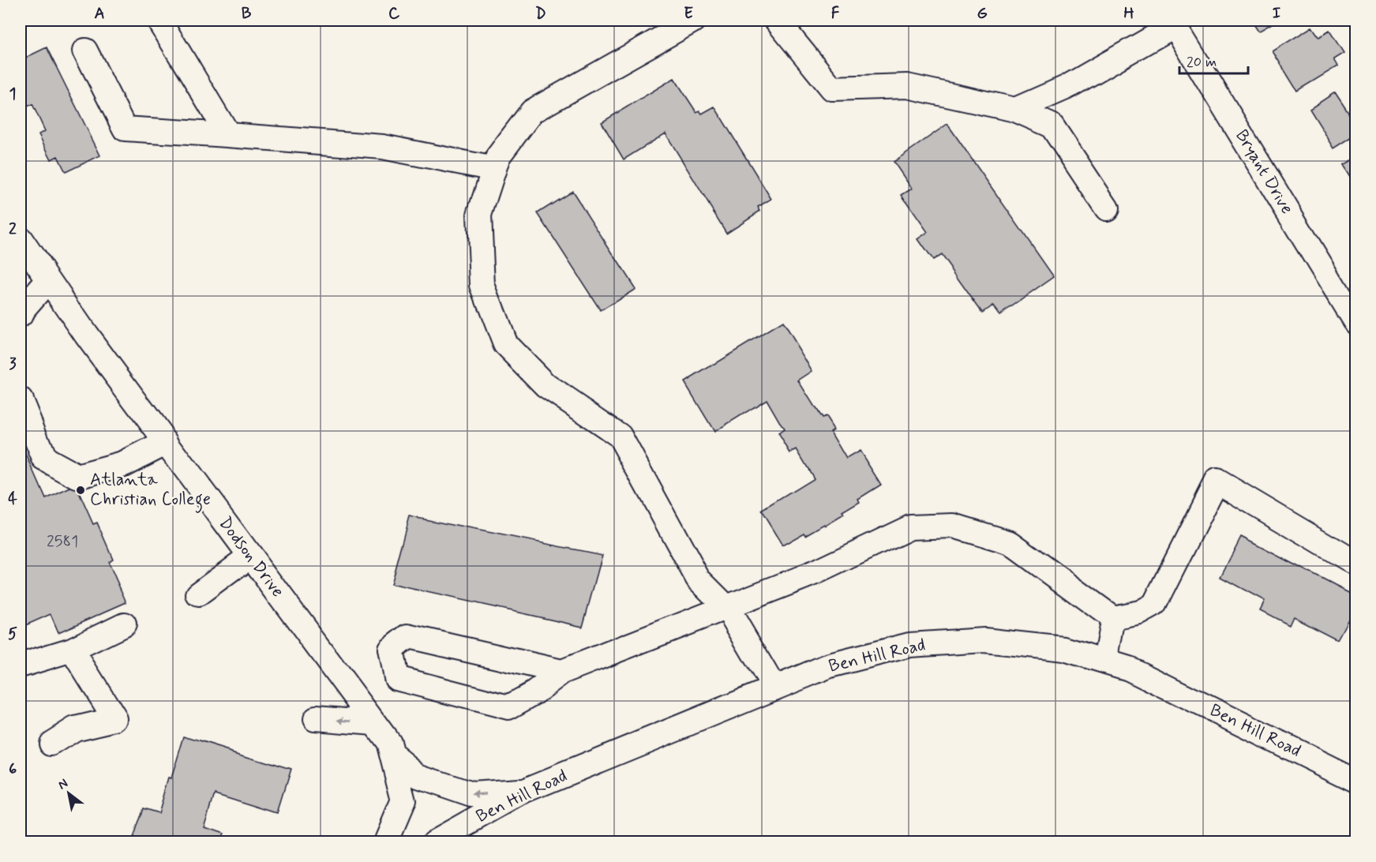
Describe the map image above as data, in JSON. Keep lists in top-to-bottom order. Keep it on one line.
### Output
{"streets":{"street":["Bryant Drive","Dodson Drive","Ben Hill Road"]},"places":["Atlanta Christian College"],"house_numbers":["2581"],"scale_bar":"20 m","north":"top left","grid":{"columns":["A","B","C","D","E","F","G","H","I"],"rows":["1","2","3","4","5","6"]}}
